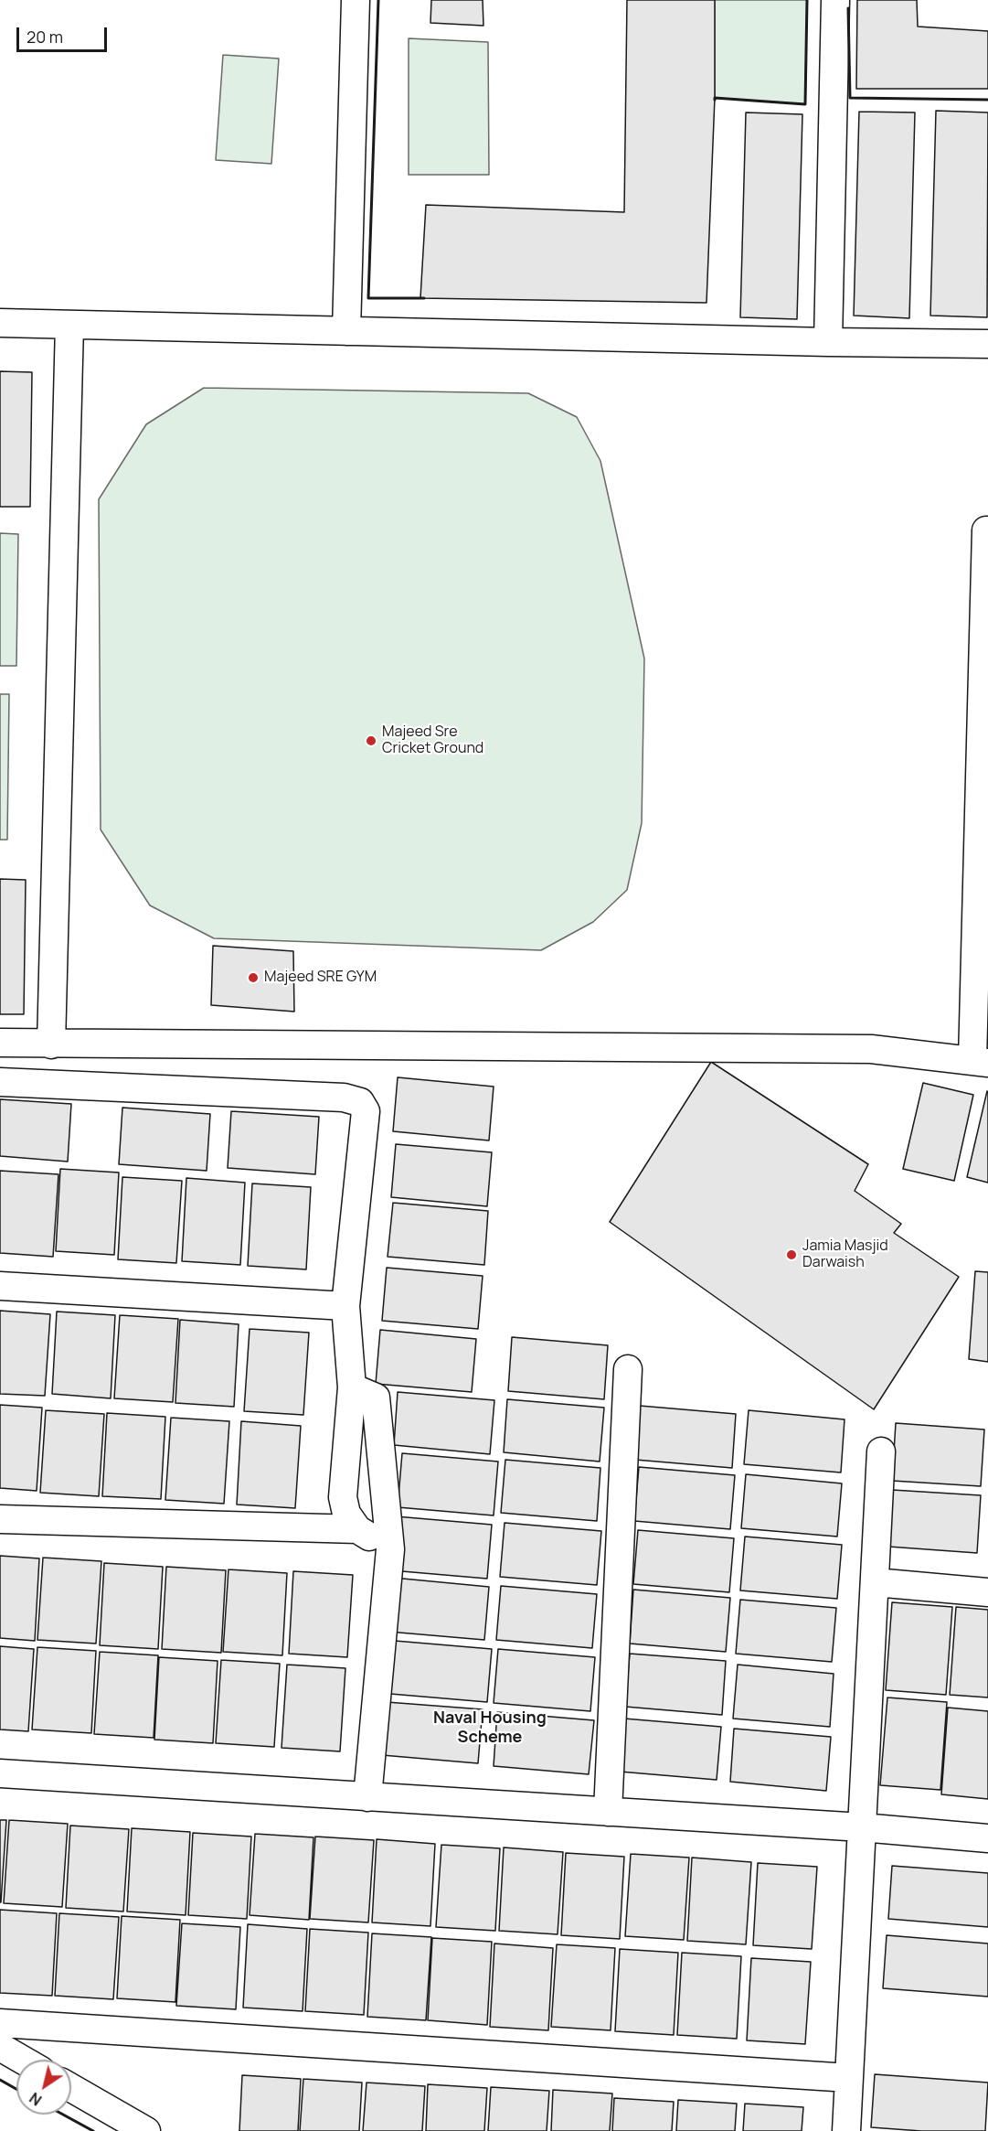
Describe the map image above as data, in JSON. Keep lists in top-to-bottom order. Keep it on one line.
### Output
{"districts":["Naval Housing Scheme"],"places":["Majeed Sre Cricket Ground","Majeed SRE GYM","Jamia Masjid Darwaish"],"scale_bar":"20 m","north":"bottom left"}
